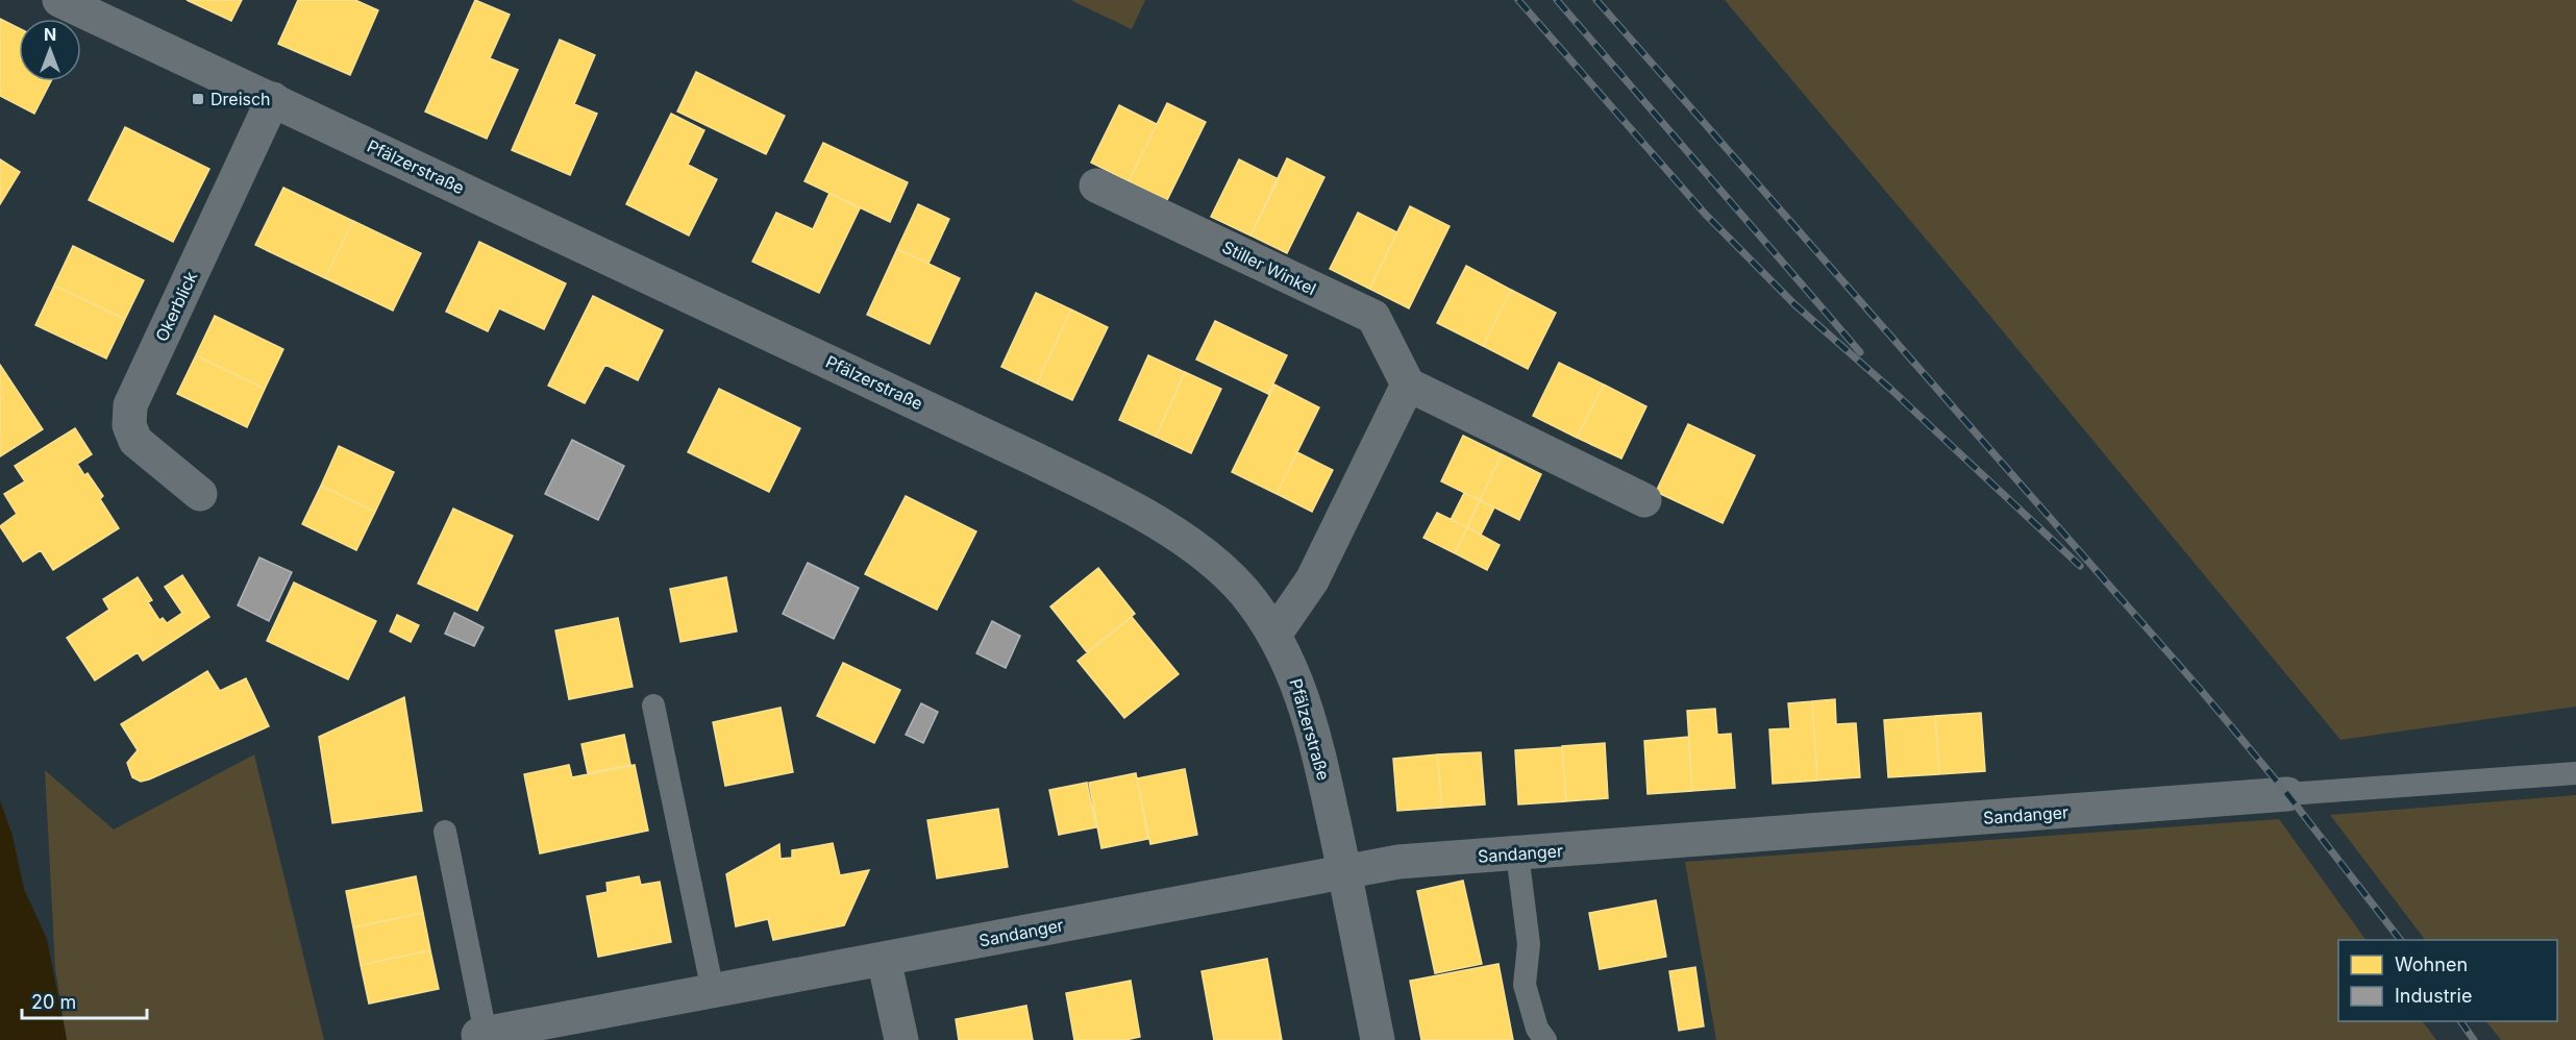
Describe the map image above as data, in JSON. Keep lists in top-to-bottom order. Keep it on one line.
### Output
{"streets":{"street":["Pfälzerstraße","Stiller Winkel","Okerblick","Sandanger"]},"crossings":[["Pfälzerstraße","Okerblick"],["Pfälzerstraße","Sandanger"]],"places":{"transit":["Dreisch"]},"legend":["Wohnen","Industrie"],"scale_bar":"20 m","north":"top"}
